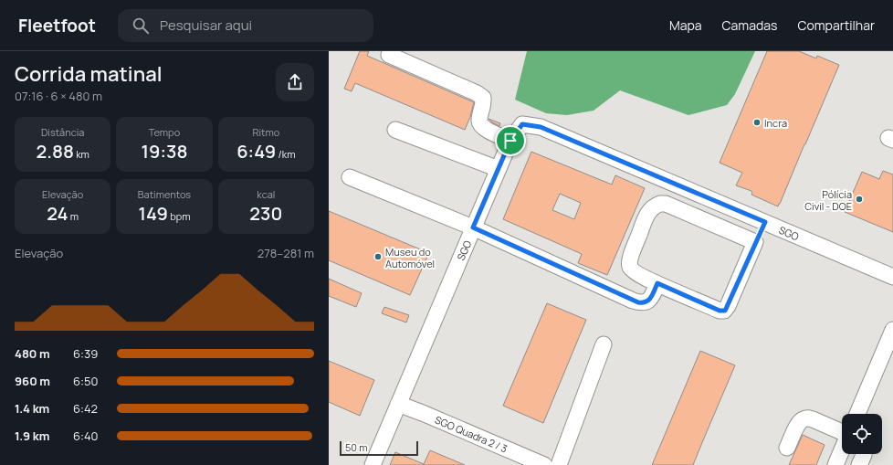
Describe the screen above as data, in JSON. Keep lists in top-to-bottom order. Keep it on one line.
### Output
{"streets":{"lane":["SGO","SGO Quadra 2 / 3"]},"crossings":[["SGO","SGO Quadra 2 / 3"]],"places":["Incra","Pólícia Civil - DOE","Museu do Automóvel"],"scale_bar":"50 m","page":{"header":"Fleetfoot","search":"Pesquisar aqui","nav":["Mapa","Camadas","Compartilhar"],"heading":["Corrida matinal","07:16 · 6 × 480 m"],"stats":[["Distância","2.88 km"],["Tempo","19:38"],["Ritmo","6:49 /km"],["Elevação","24 m"],["Batimentos","149 bpm"],["kcal","230"]],"chart":["Elevação","278–281 m"],"list":[{"name":"480 m","note":"6:39"},{"name":"960 m","note":"6:50"},{"name":"1.4 km","note":"6:42"},{"name":"1.9 km","note":"6:40"}],"scale":"50 m"}}
